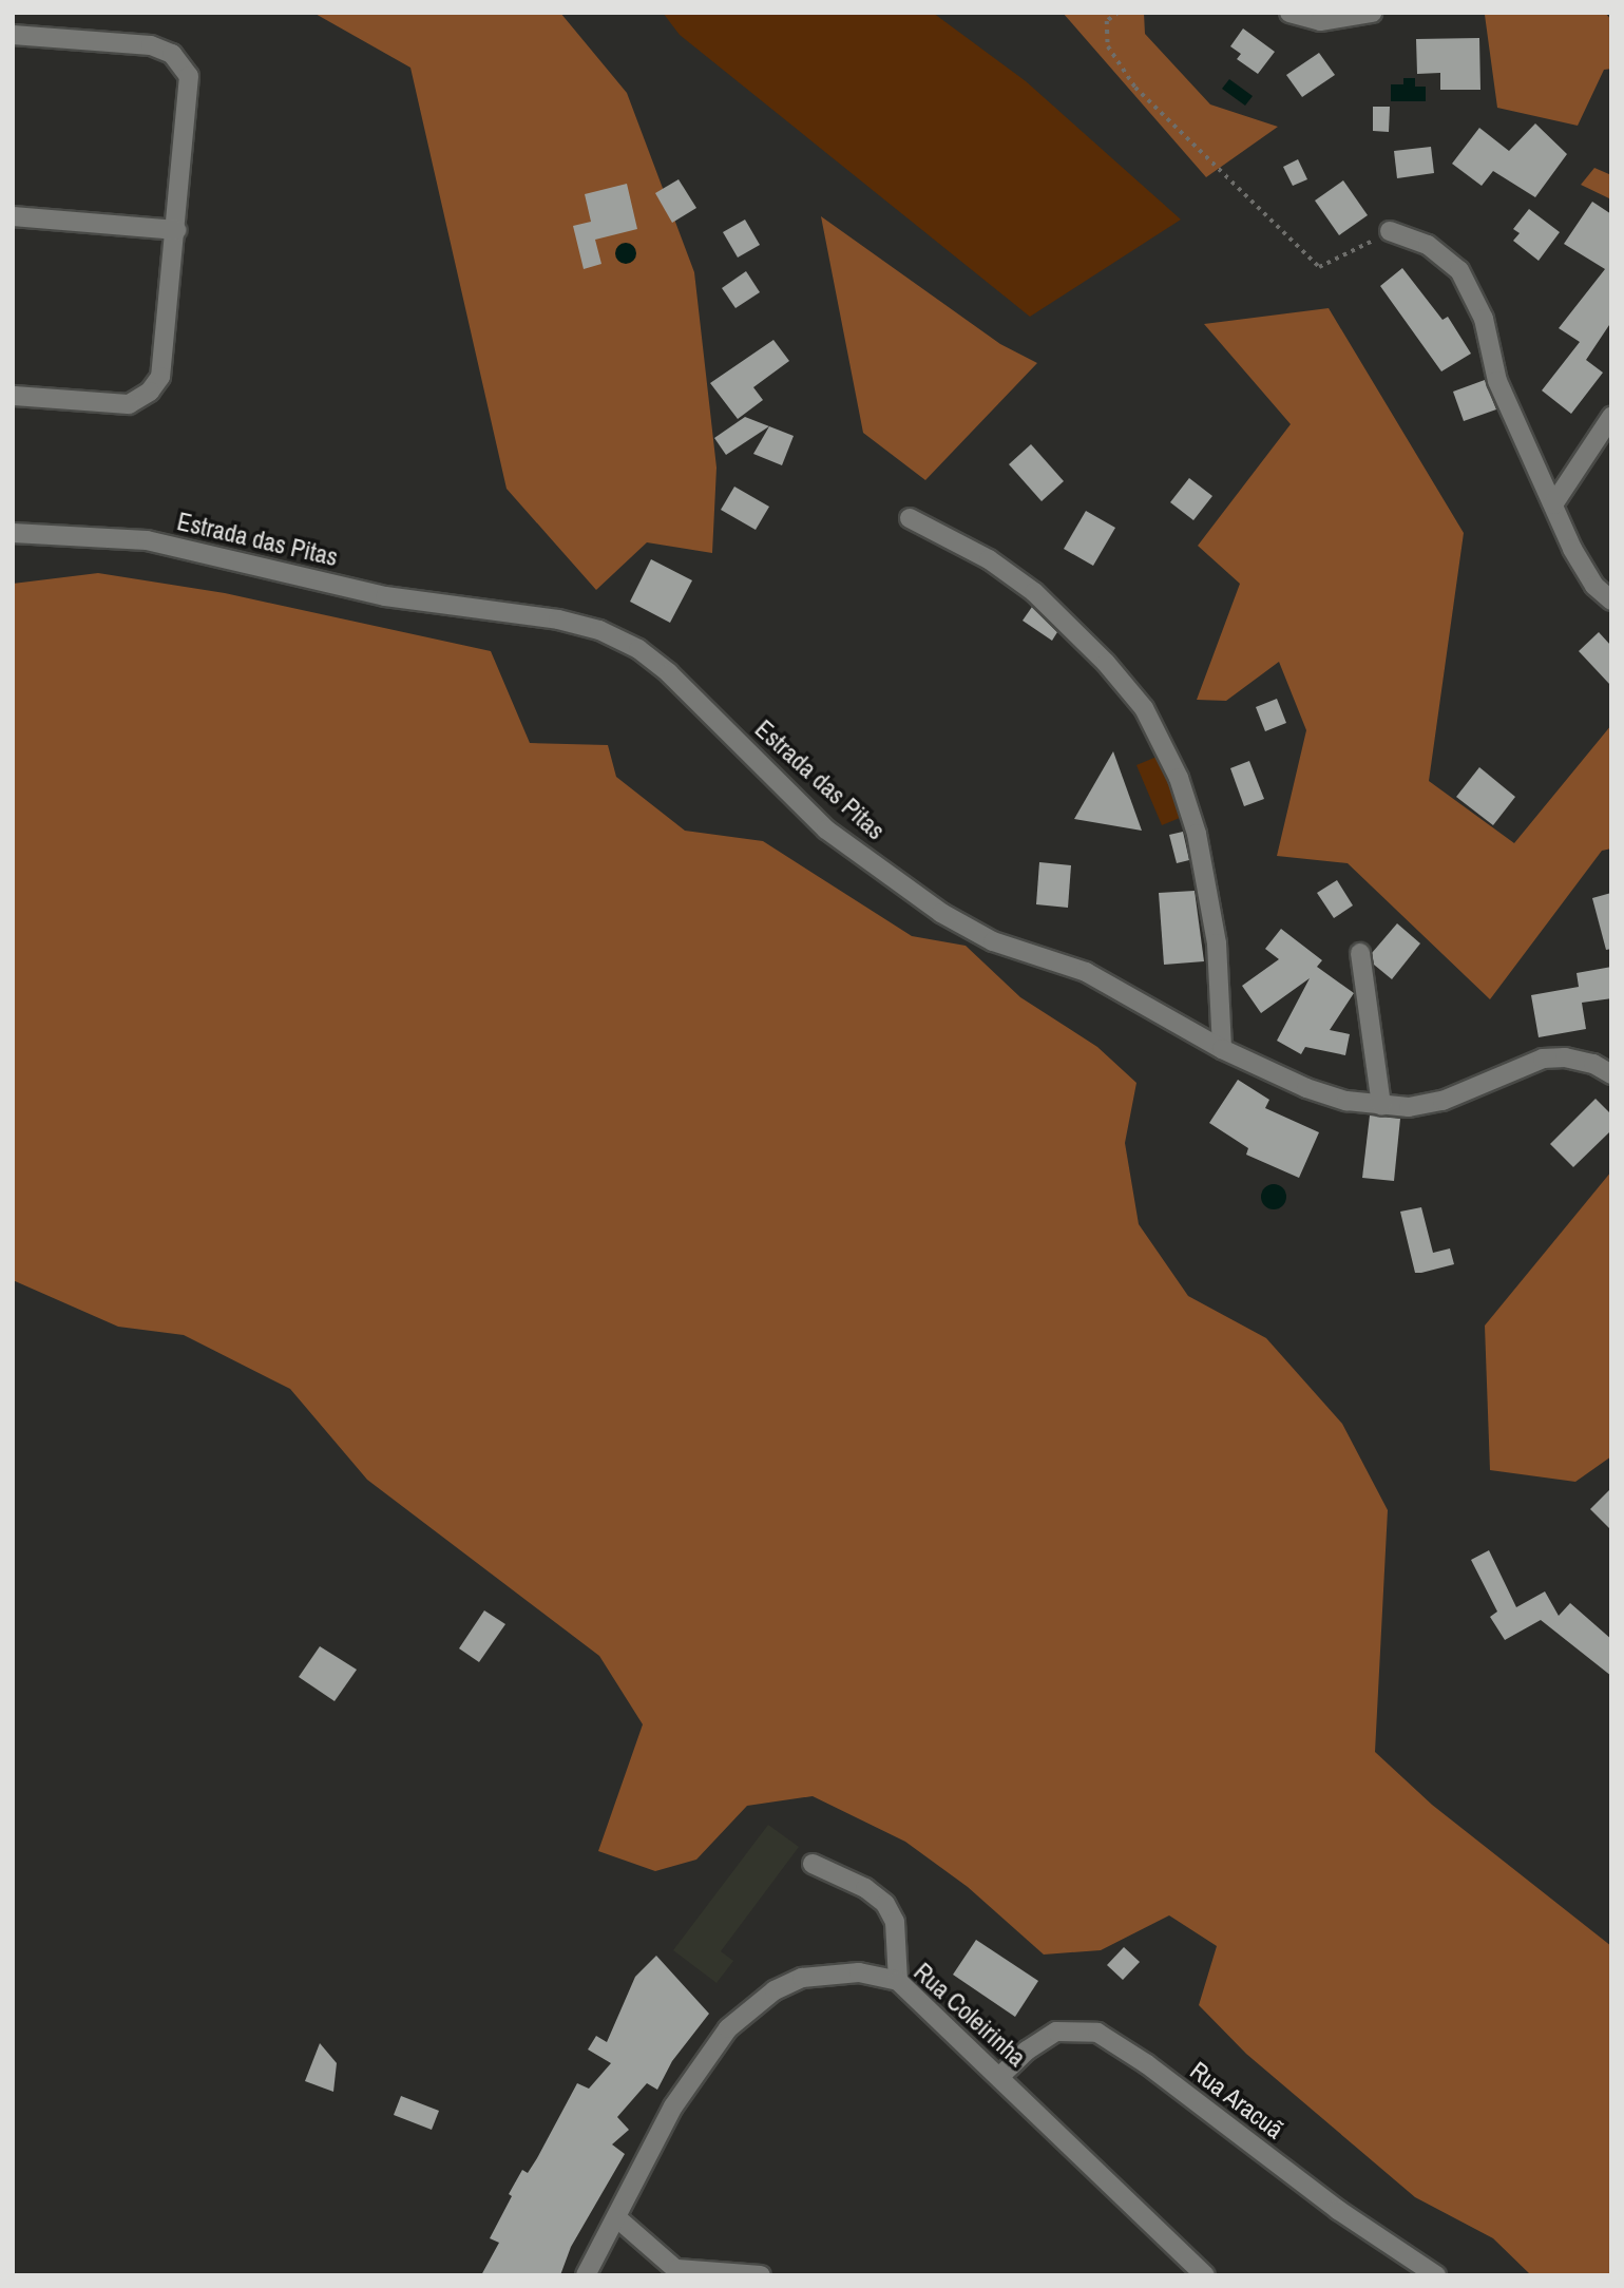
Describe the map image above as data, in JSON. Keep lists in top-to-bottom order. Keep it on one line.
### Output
{"streets":{"street":["Estrada das Pitas","Rua Coleirinha","Rua Aracuã"]},"crossings":[["Rua Coleirinha","Rua Aracuã"]]}
